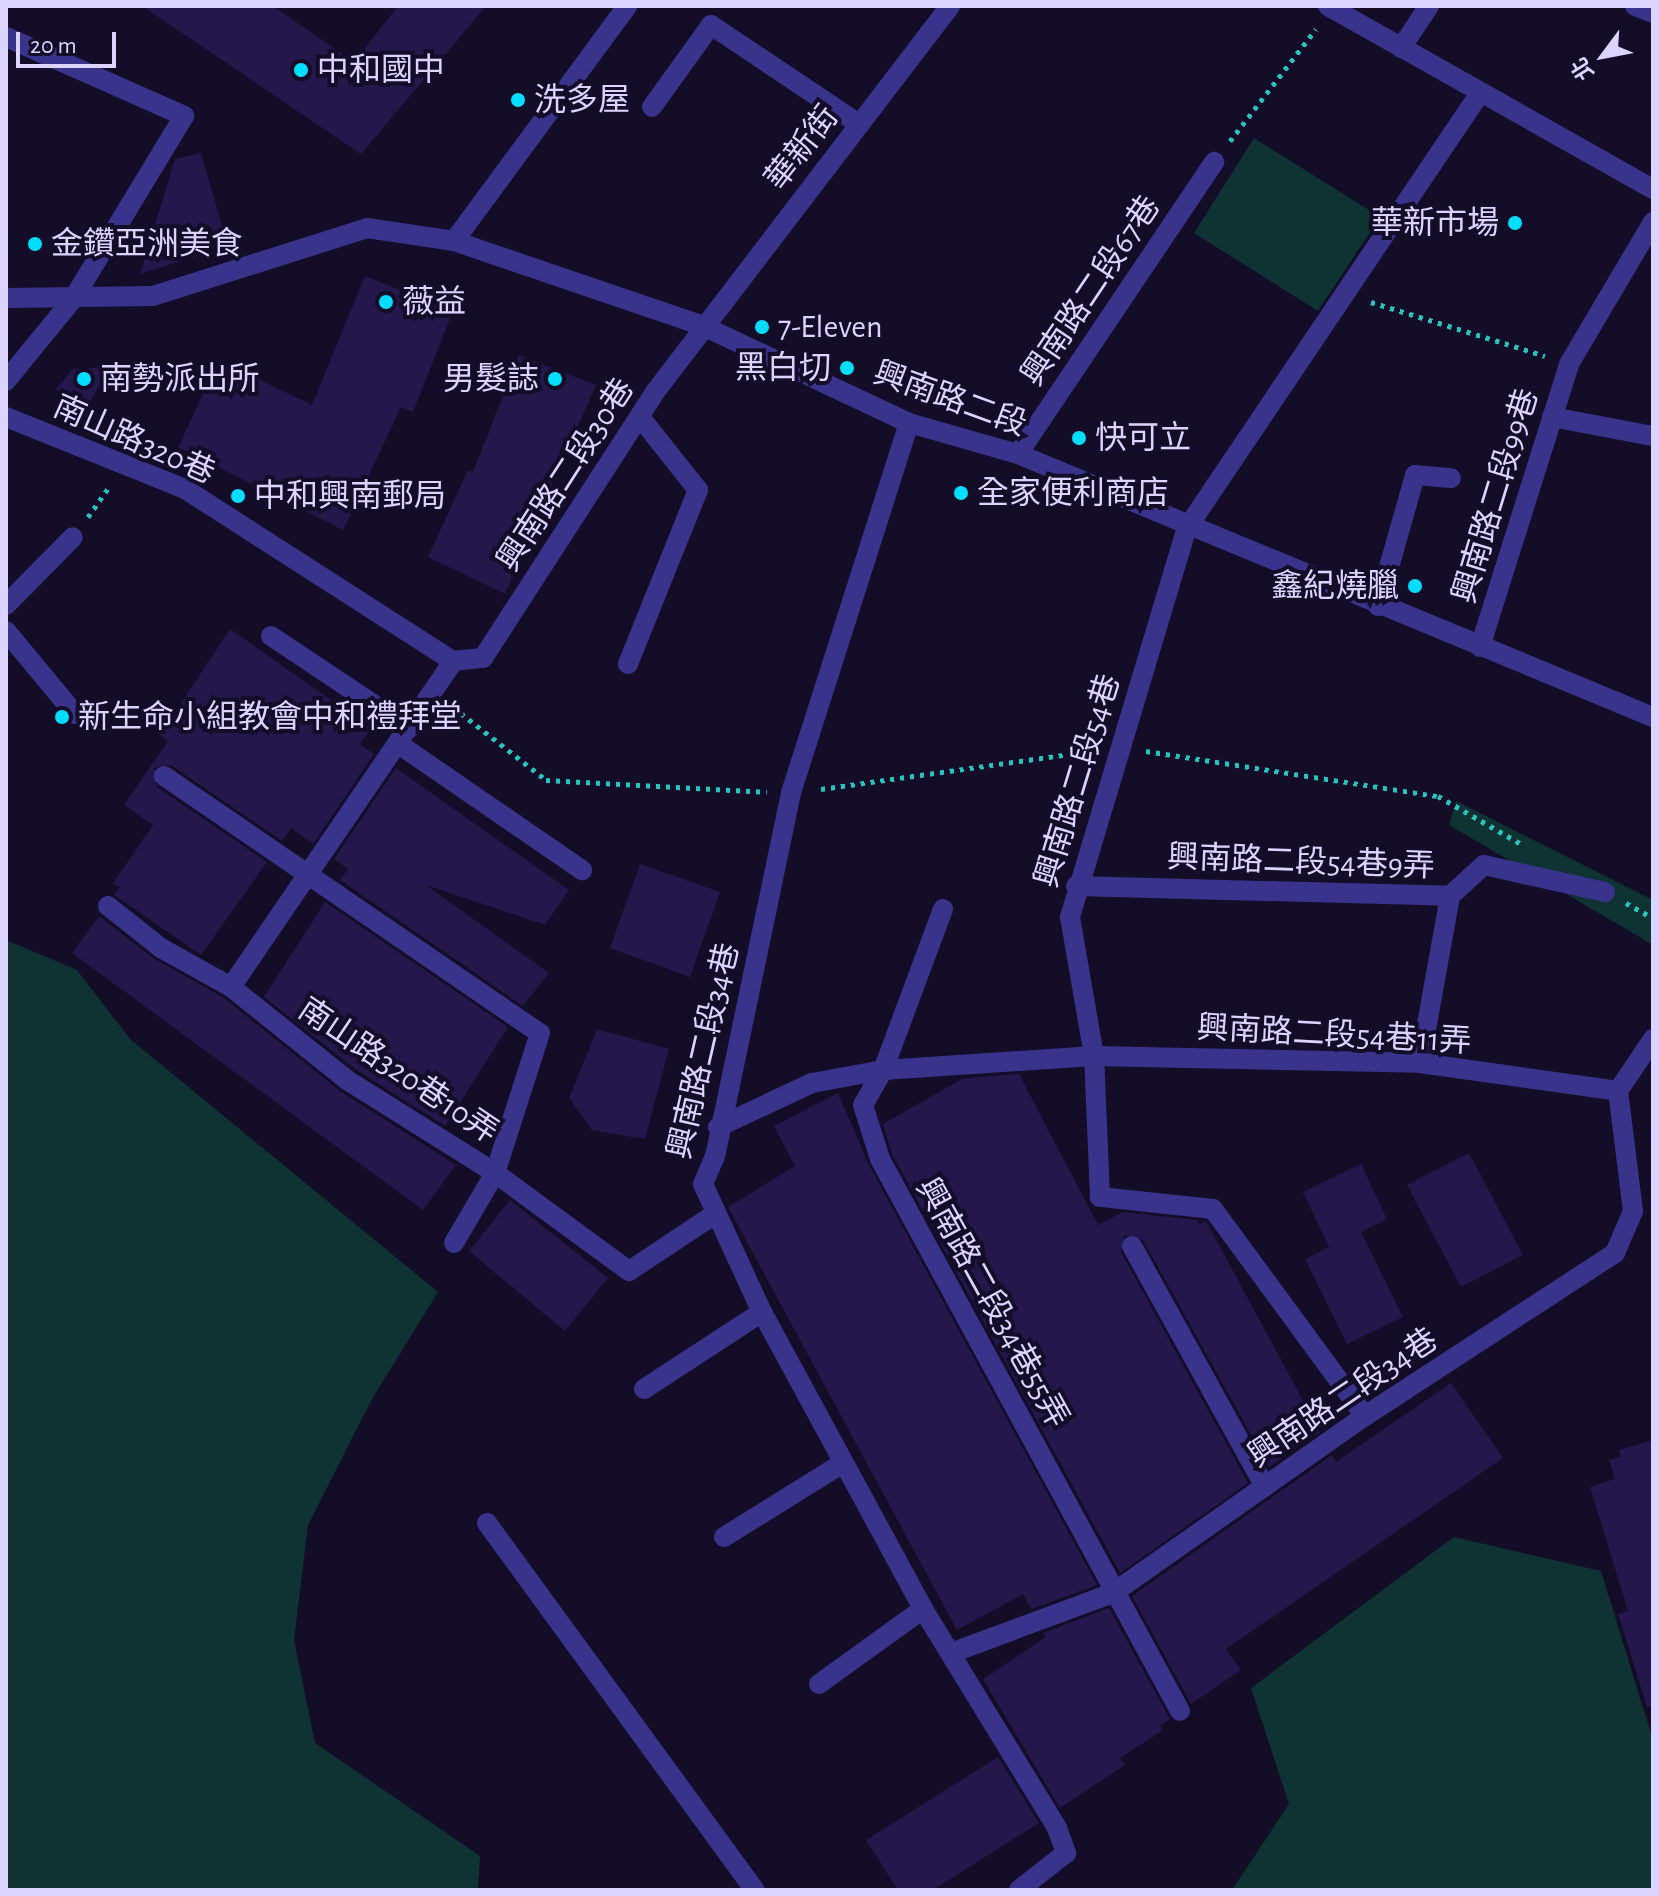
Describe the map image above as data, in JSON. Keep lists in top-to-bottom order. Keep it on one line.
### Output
{"streets":{"street":["華新街","興南路二段67巷","興南路二段","南山路320巷","興南路二段30巷","興南路二段99巷","興南路二段54巷","興南路二段54巷9弄","興南路二段54巷11弄","興南路二段34巷","南山路320巷10弄","興南路二段34巷55弄"]},"crossings":[["華新街","興南路二段"],["華新街","興南路二段30巷"],["興南路二段67巷","興南路二段"],["興南路二段","興南路二段30巷"],["興南路二段","興南路二段99巷"],["興南路二段","興南路二段54巷"],["興南路二段","興南路二段34巷"],["南山路320巷","興南路二段30巷"],["興南路二段54巷","興南路二段54巷9弄"],["興南路二段54巷","興南路二段54巷11弄"],["興南路二段54巷","興南路二段34巷"],["興南路二段54巷11弄","興南路二段34巷"],["興南路二段54巷11弄","興南路二段34巷55弄"],["興南路二段34巷","南山路320巷10弄"],["興南路二段34巷","興南路二段34巷55弄"]],"places":["中和國中","洗多屋","華新市場","金鑽亞洲美食","薇益","7-Eleven","黑白切","南勢派出所","男髮誌","快可立","全家便利商店","中和興南郵局","鑫紀燒臘","新生命小組教會中和禮拜堂"],"scale_bar":"20 m","north":"bottom left"}
